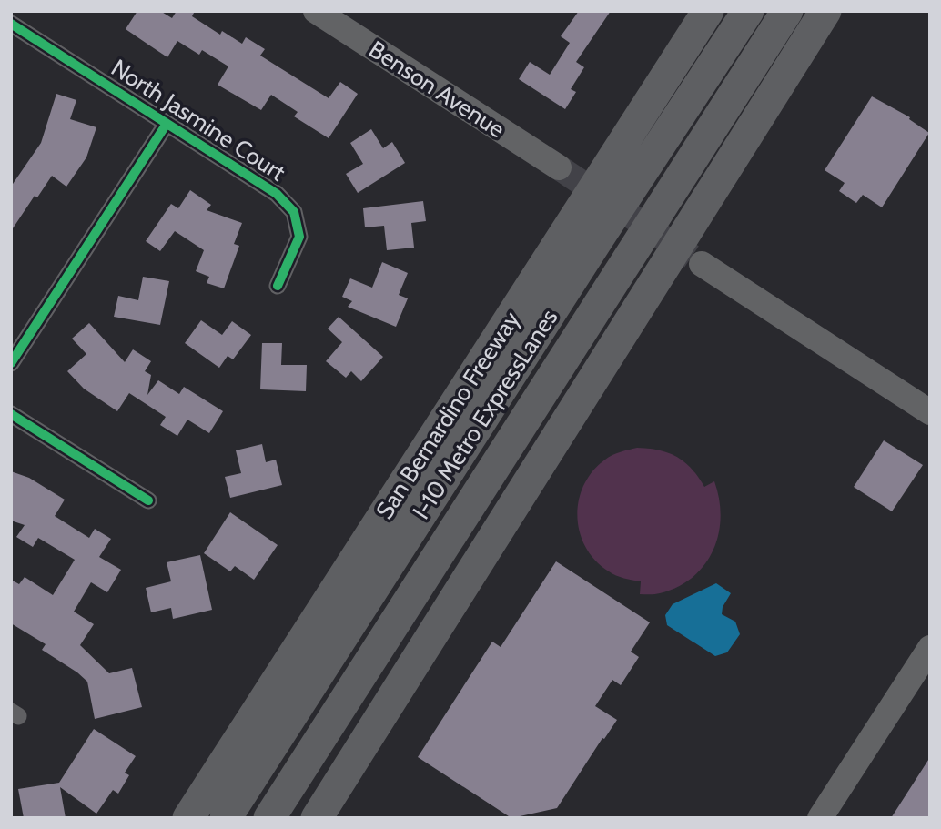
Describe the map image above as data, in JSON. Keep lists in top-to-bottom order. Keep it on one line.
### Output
{"streets":{"highway":["I-10 Metro ExpressLanes","San Bernardino Freeway"],"main road":["Benson Avenue"],"street":["North Jasmine Court"]},"crossings":[["I-10 Metro ExpressLanes","San Bernardino Freeway"]]}
